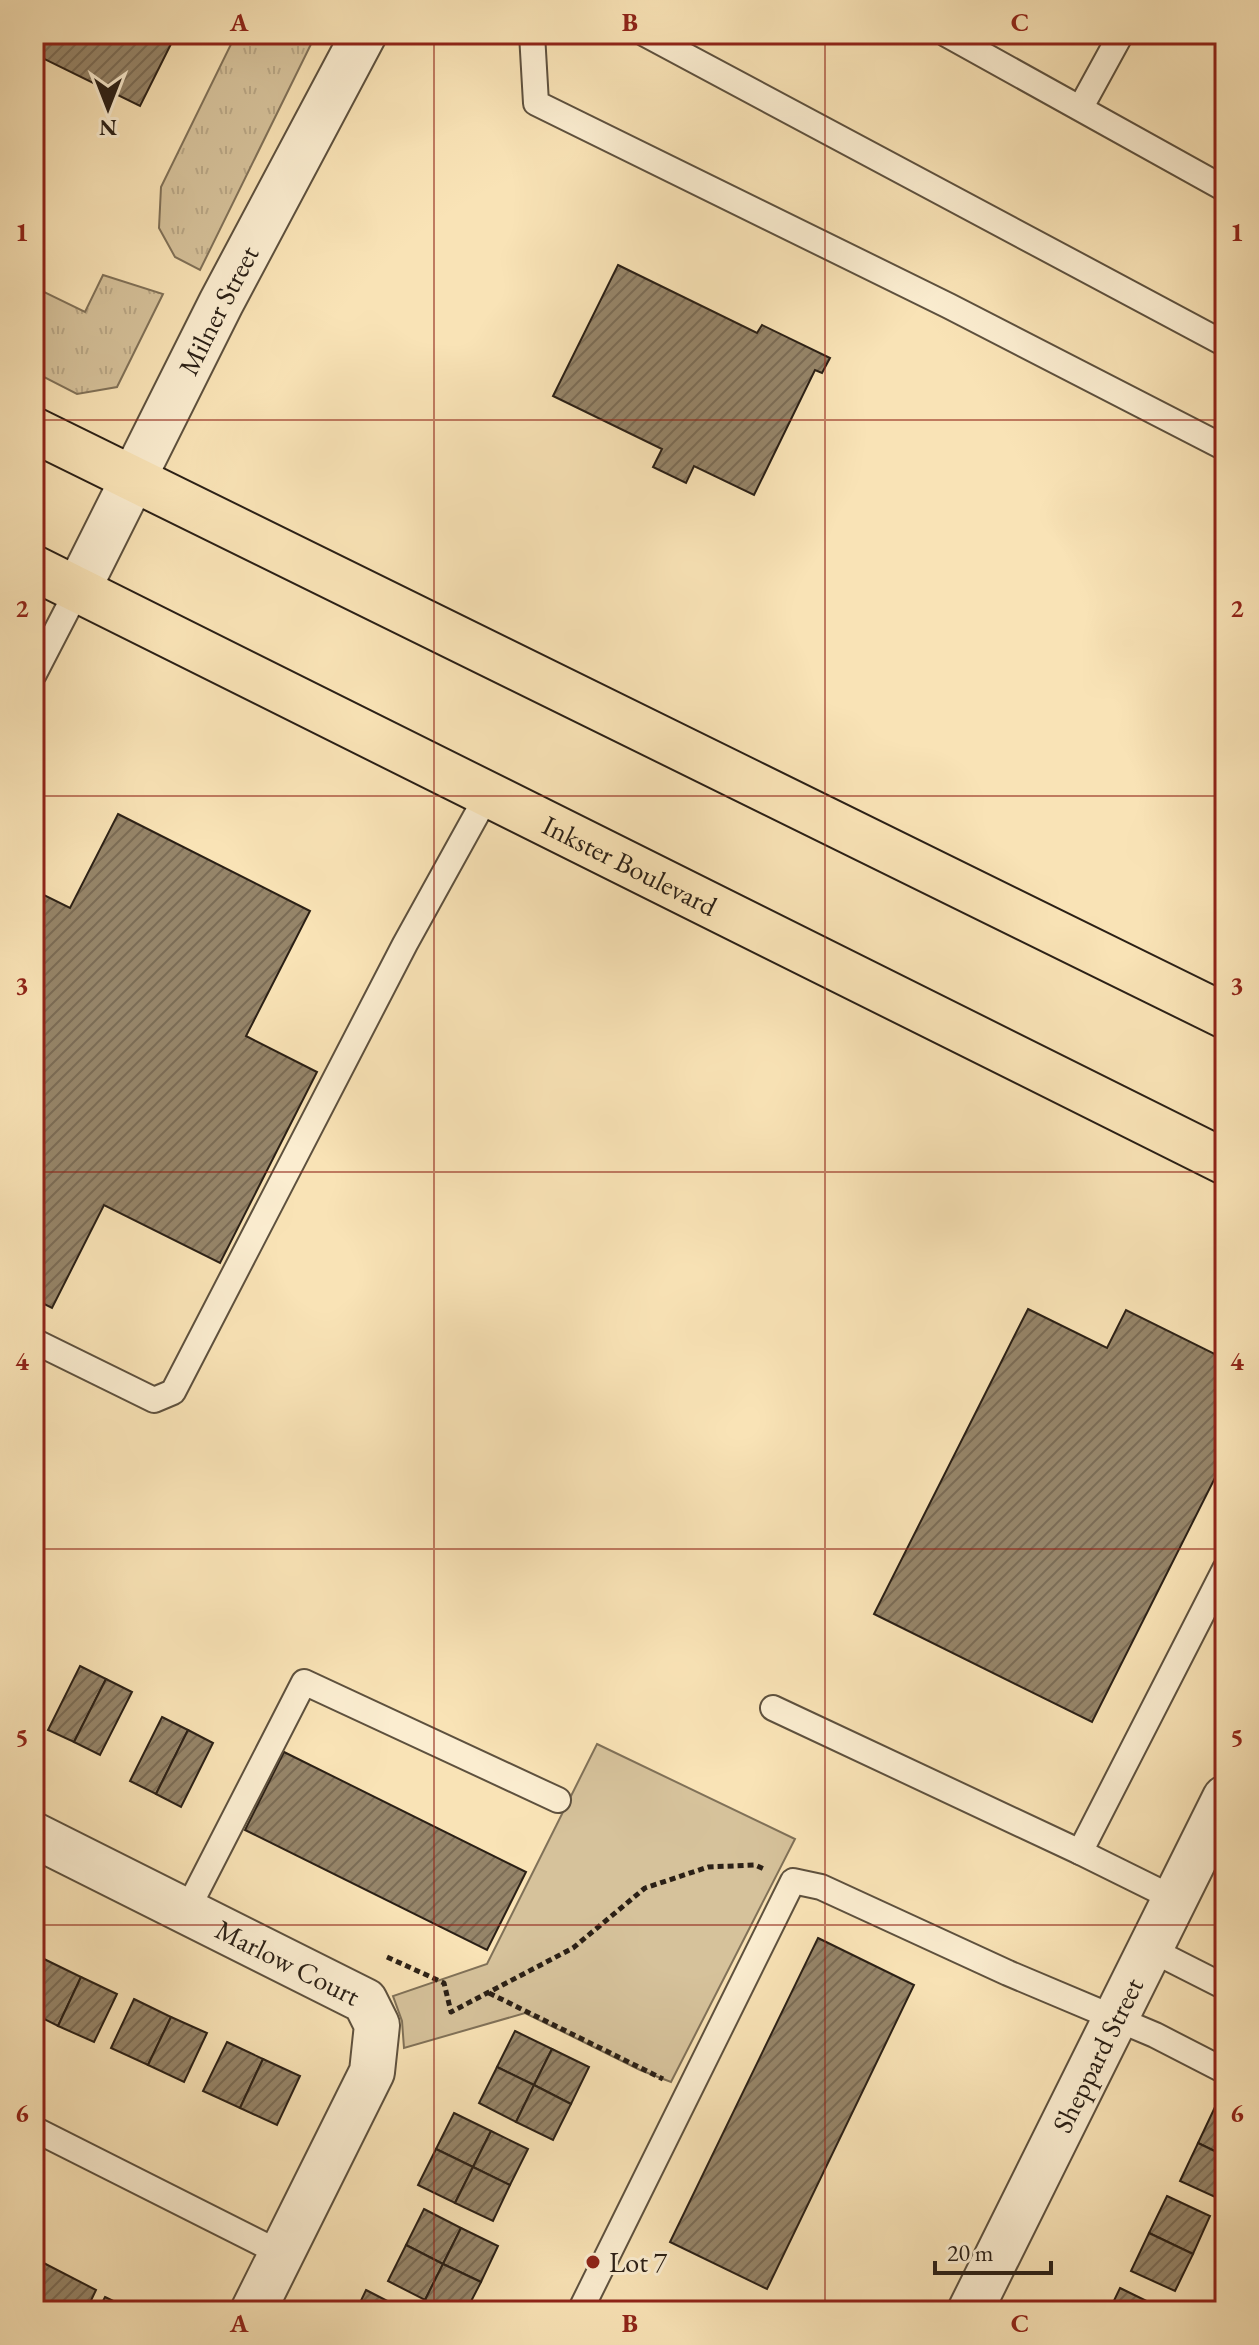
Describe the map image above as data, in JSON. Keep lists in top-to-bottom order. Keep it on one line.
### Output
{"streets":{"main road":["Inkster Boulevard"],"street":["Milner Street","Marlow Court","Sheppard Street"]},"crossings":[["Milner Street","Inkster Boulevard"]],"places":["Lot 7"],"scale_bar":"20 m","north":"bottom","grid":{"columns":["A","B","C"],"rows":["1","2","3","4","5","6"]}}
